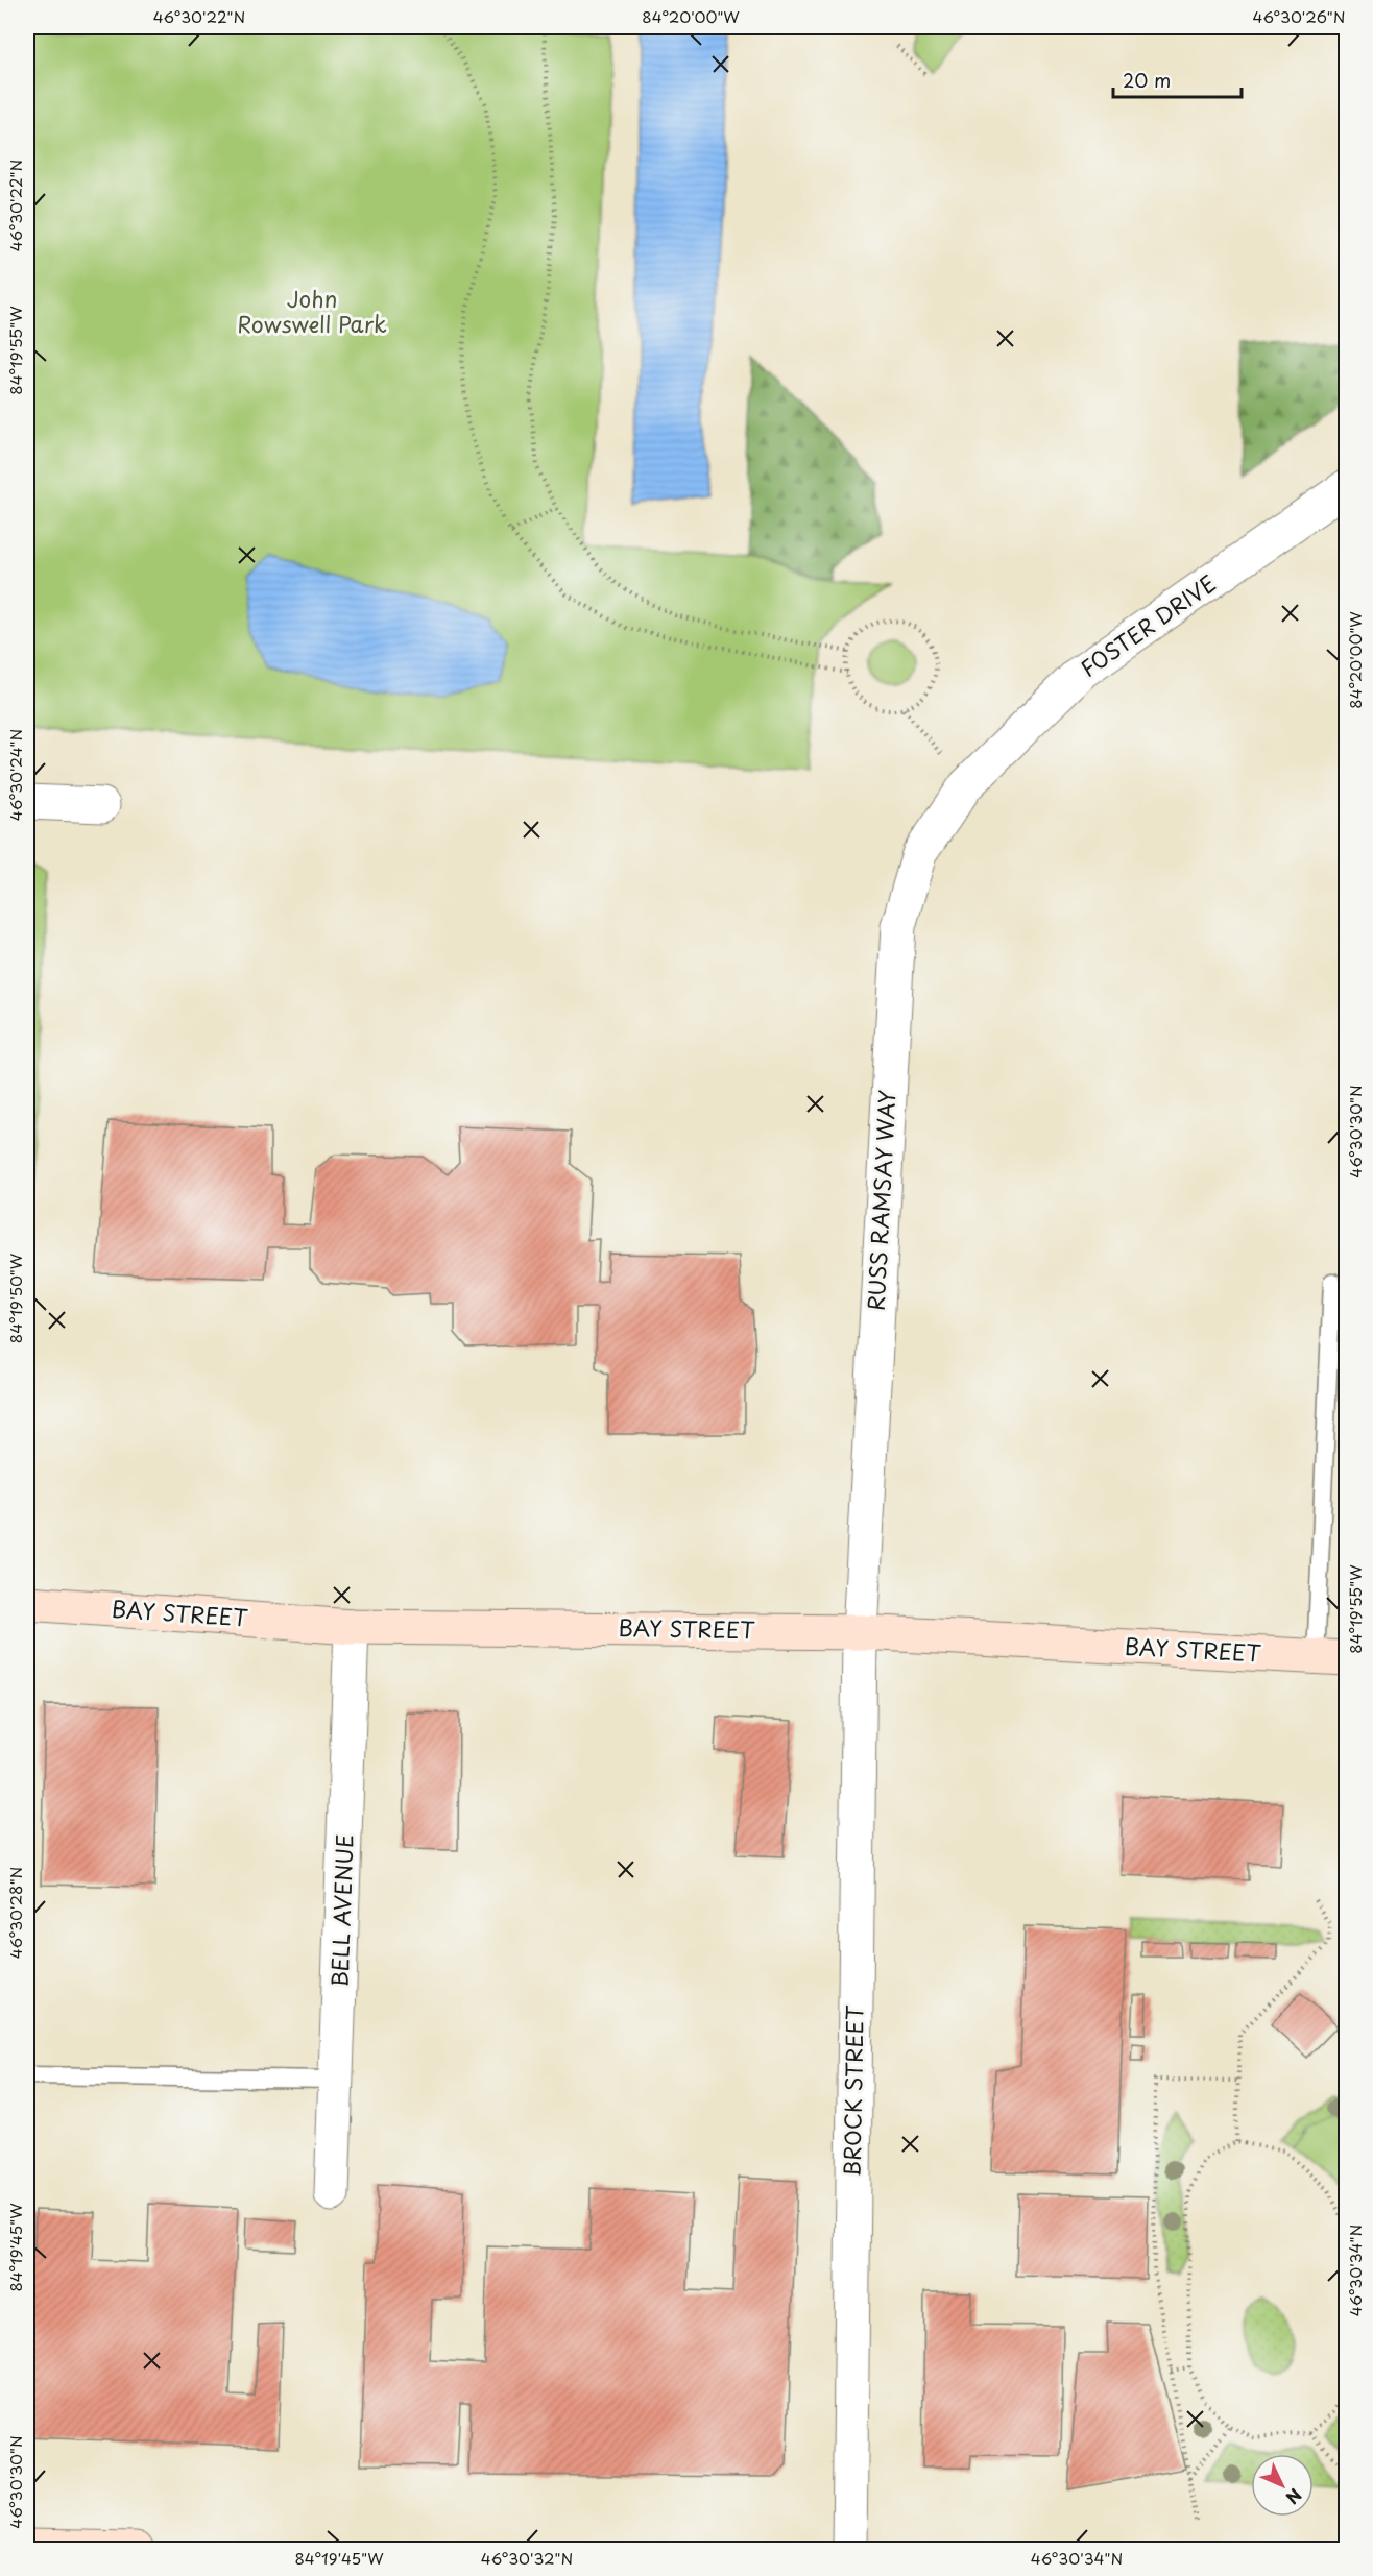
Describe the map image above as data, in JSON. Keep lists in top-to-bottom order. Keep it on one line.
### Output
{"streets":{"main road":["BAY STREET"],"street":["FOSTER DRIVE","RUSS RAMSAY WAY","BELL AVENUE","BROCK STREET"]},"crossings":[["FOSTER DRIVE","RUSS RAMSAY WAY"],["RUSS RAMSAY WAY","BAY STREET"],["RUSS RAMSAY WAY","BROCK STREET"],["BAY STREET","BELL AVENUE"],["BAY STREET","BROCK STREET"]],"parks":["John Rowswell Park"],"scale_bar":"20 m","north":"bottom right","coordinates":["46°30'22\"N","84°20'00\"W","46°30'26\"N","84°19'55\"W","46°30'24\"N","46°30'30\"N","84°19'50\"W","46°30'28\"N","84°19'45\"W","46°30'34\"N","46°30'32\"N"]}
